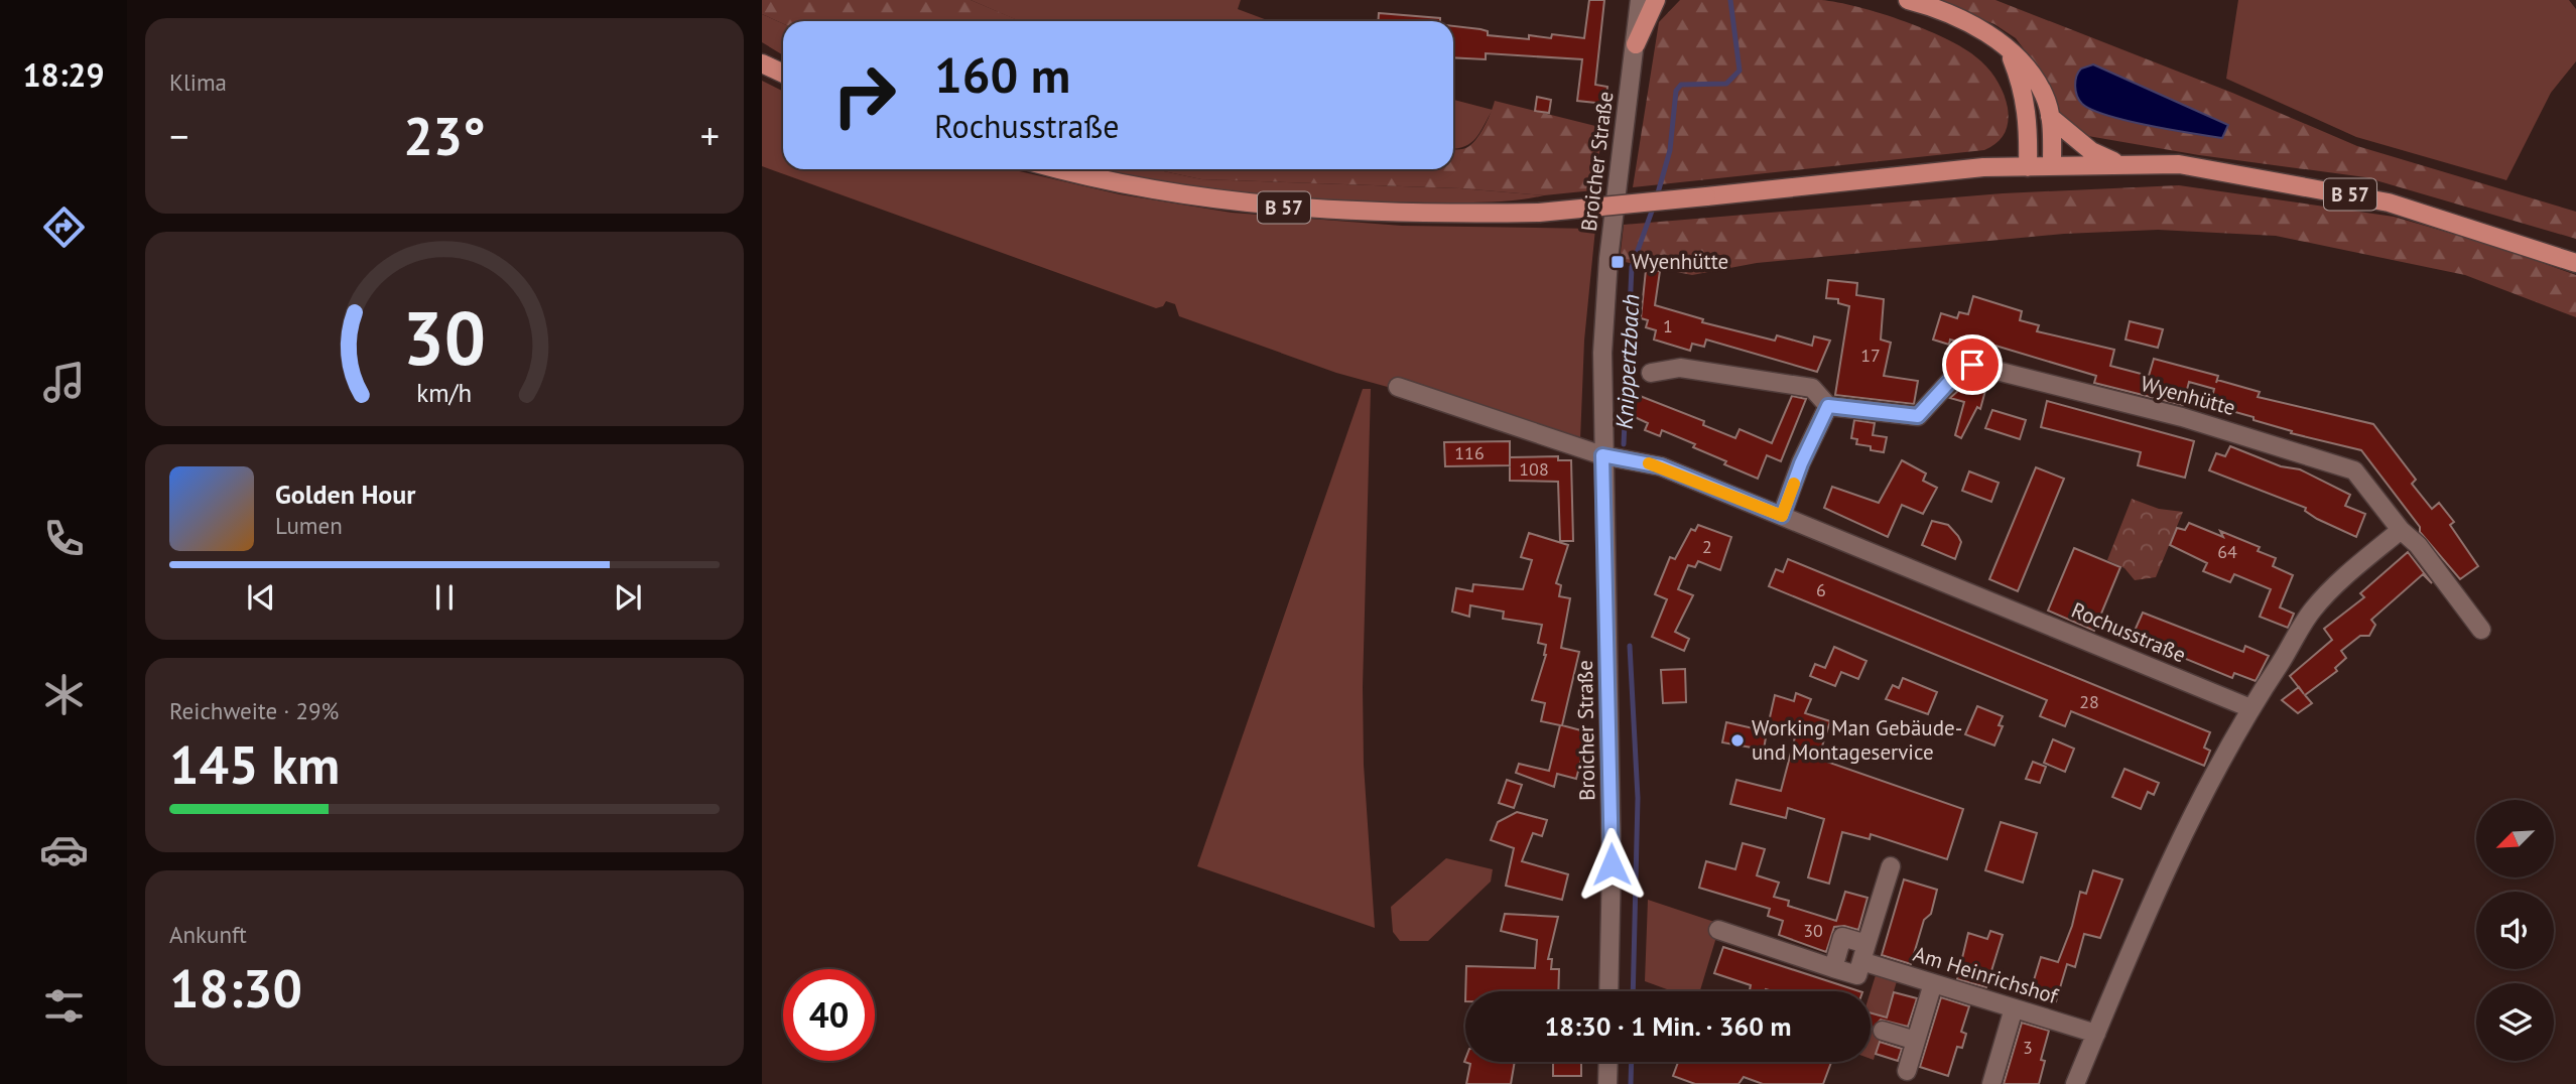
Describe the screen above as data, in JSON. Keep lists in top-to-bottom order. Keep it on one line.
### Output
{"streets":{"main road":["B 57"],"street":["Broicher Straße","Wyenhütte","Rochusstraße","Am Heinrichshof"]},"crossings":[["Broicher Straße","Rochusstraße"]],"water":["Knippertzbach"],"places":{"transit":["Wyenhütte"],"other":["Working Man Gebäude- und Montageservice"]},"house_numbers":["1","17","116","108","2","64","6","28","30","3"],"north":"bottom left","page":{"tabs":"18:29","tile":["Klima",["Reichweite · 29%","145 km"],["Ankunft","18:30"]],"turn":["160 m","Rochusstraße"],"heat":["−","23°","+"],"song":["Golden Hour","Lumen"],"limit":"40","trip":"18:30 · 1 Min. · 360 m","gauge":["30","km/h"]}}
